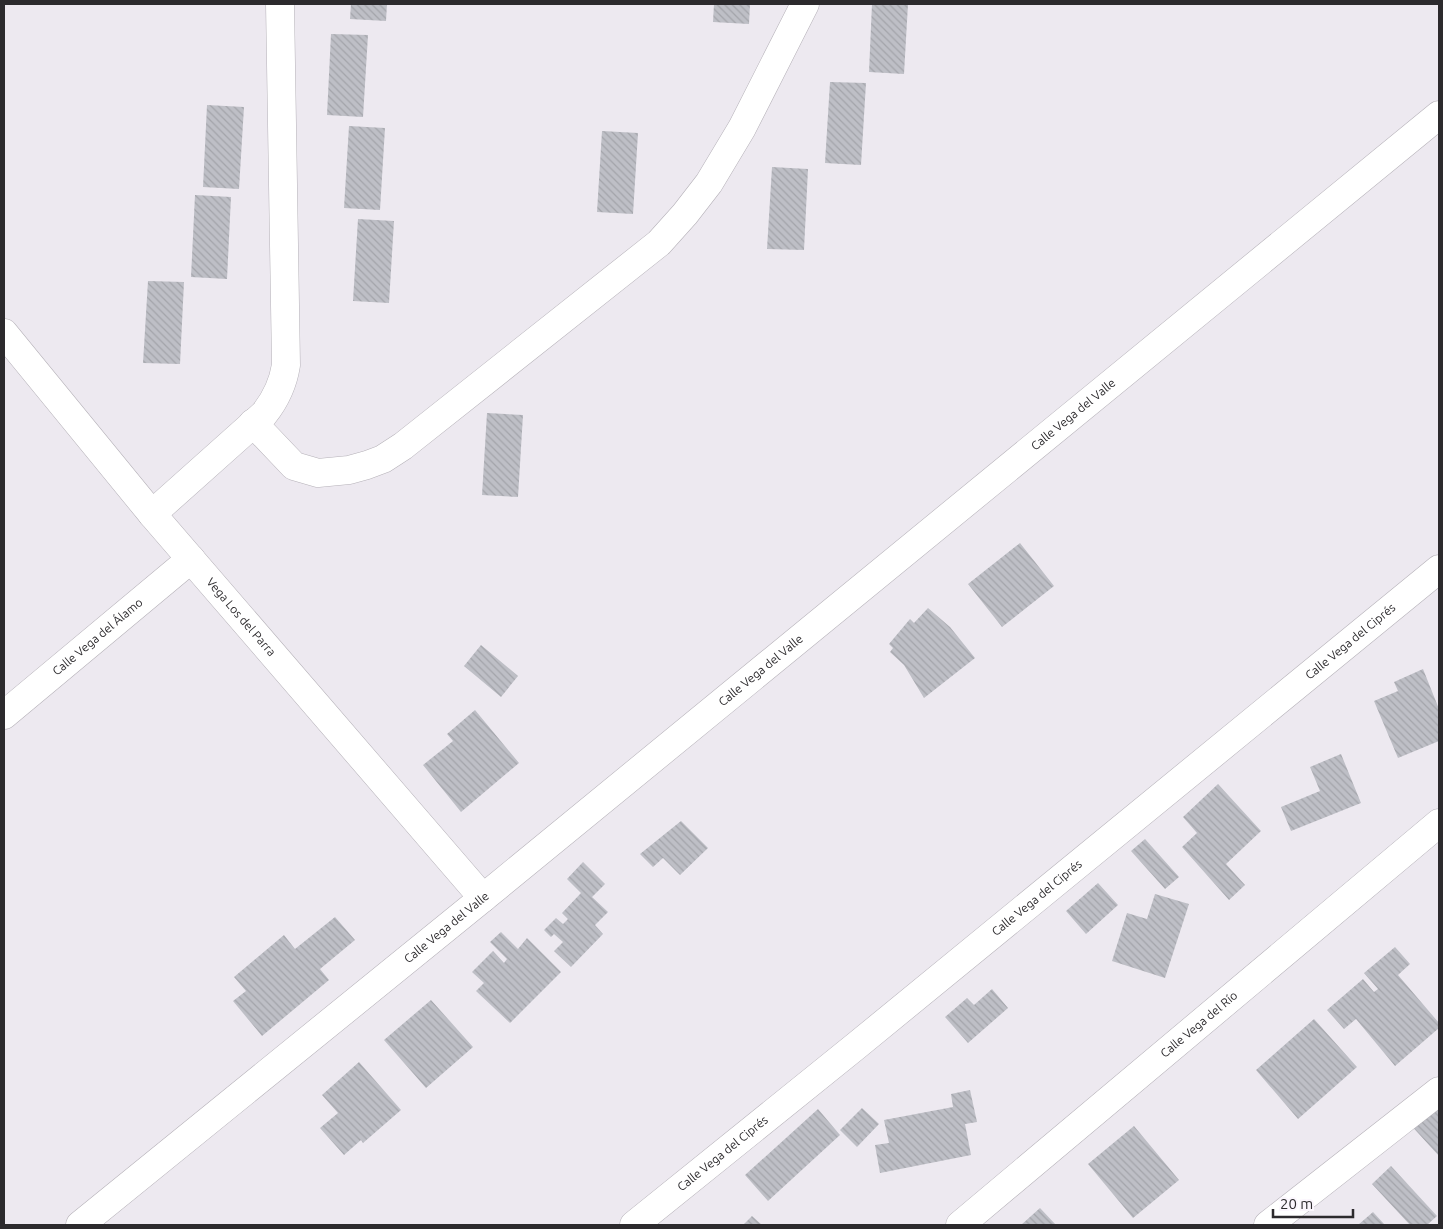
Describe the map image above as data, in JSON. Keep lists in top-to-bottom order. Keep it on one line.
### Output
{"streets":{"street":["Calle Vega del Valle","Vega Los del Parra","Calle Vega del Álamo","Calle Vega del Ciprés","Calle Vega del Río"]},"crossings":[["Calle Vega del Valle","Vega Los del Parra"],["Vega Los del Parra","Calle Vega del Álamo"]],"scale_bar":"20 m"}
